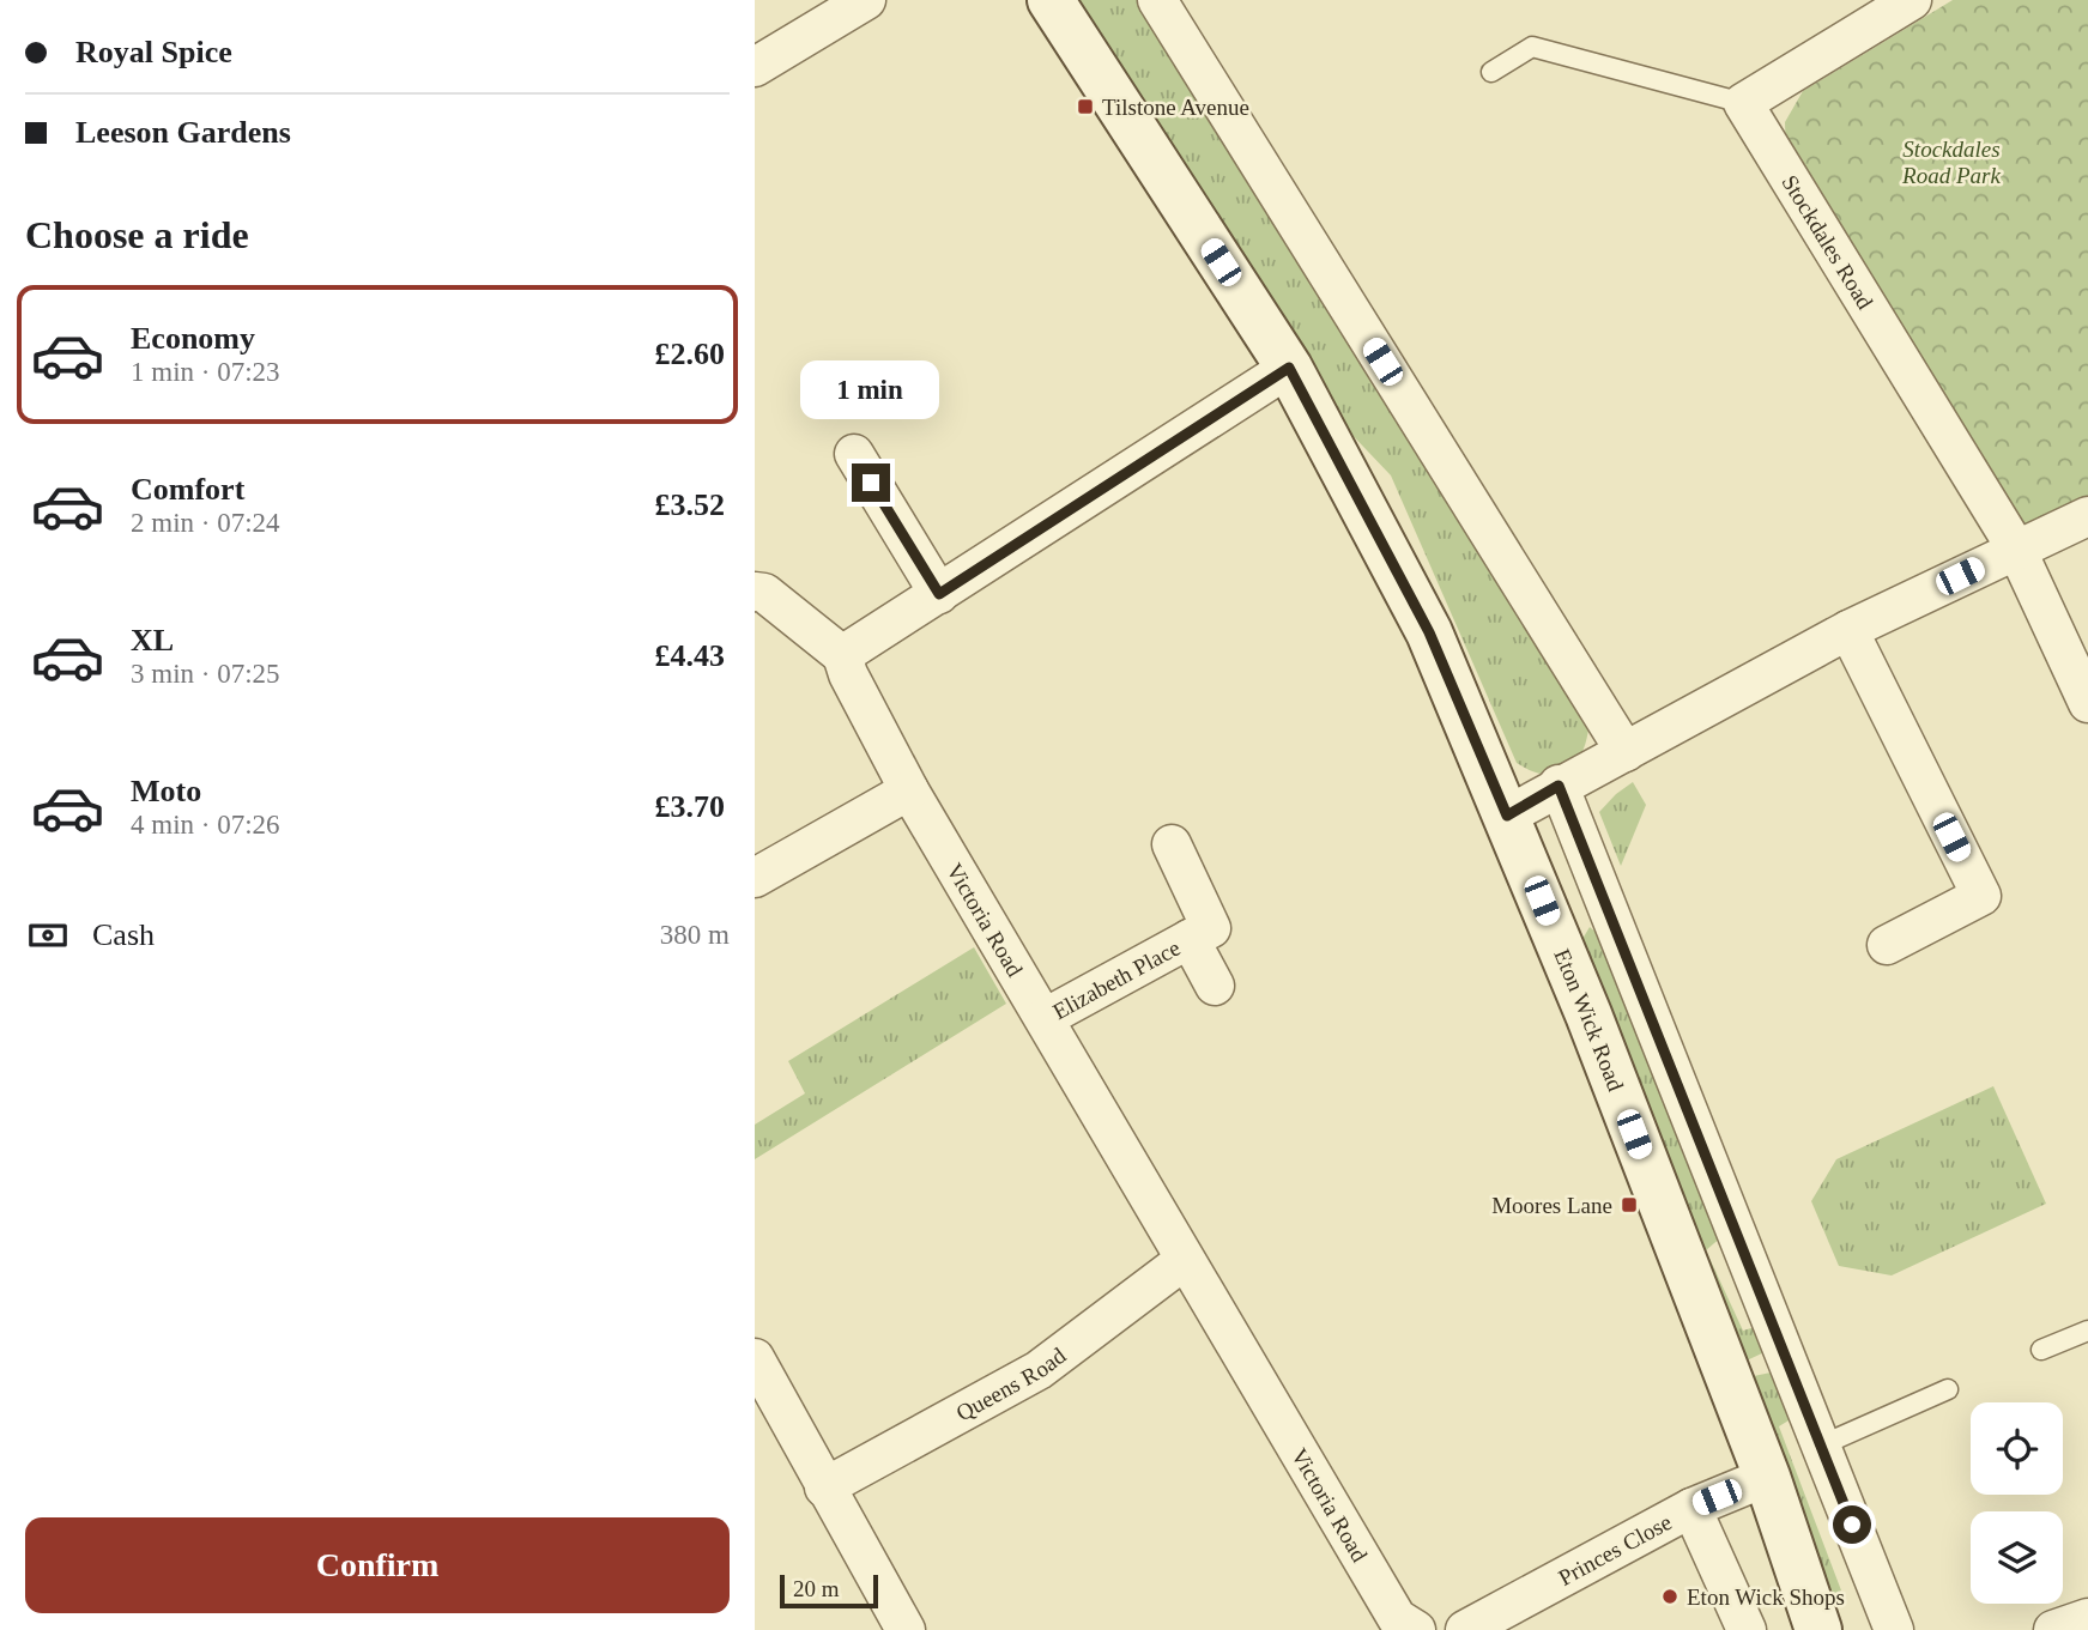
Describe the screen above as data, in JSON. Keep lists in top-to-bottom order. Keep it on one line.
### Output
{"streets":{"main road":["Eton Wick Road"],"street":["Stockdales Road","Victoria Road","Elizabeth Place","Queens Road","Princes Close"]},"crossings":[["Victoria Road","Elizabeth Place"],["Victoria Road","Queens Road"],["Eton Wick Road","Princes Close"]],"parks":["Stockdales Road Park"],"places":{"transit":["Tilstone Avenue","Moores Lane"],"other":["Eton Wick Shops"]},"scale_bar":"20 m","page":{"banner":["Royal Spice","Leeson Gardens"],"heading":"Choose a ride","list":[{"name":"Economy","note":"1 min · 07:23","value":"£2.60"},{"name":"Comfort","note":"2 min · 07:24","value":"£3.52"},{"name":"XL","note":"3 min · 07:25","value":"£4.43"},{"name":"Moto","note":"4 min · 07:26","value":"£3.70"}],"bubble":"1 min","pay":["Cash","380 m"],"buttons":"Confirm","scale":"20 m"}}
